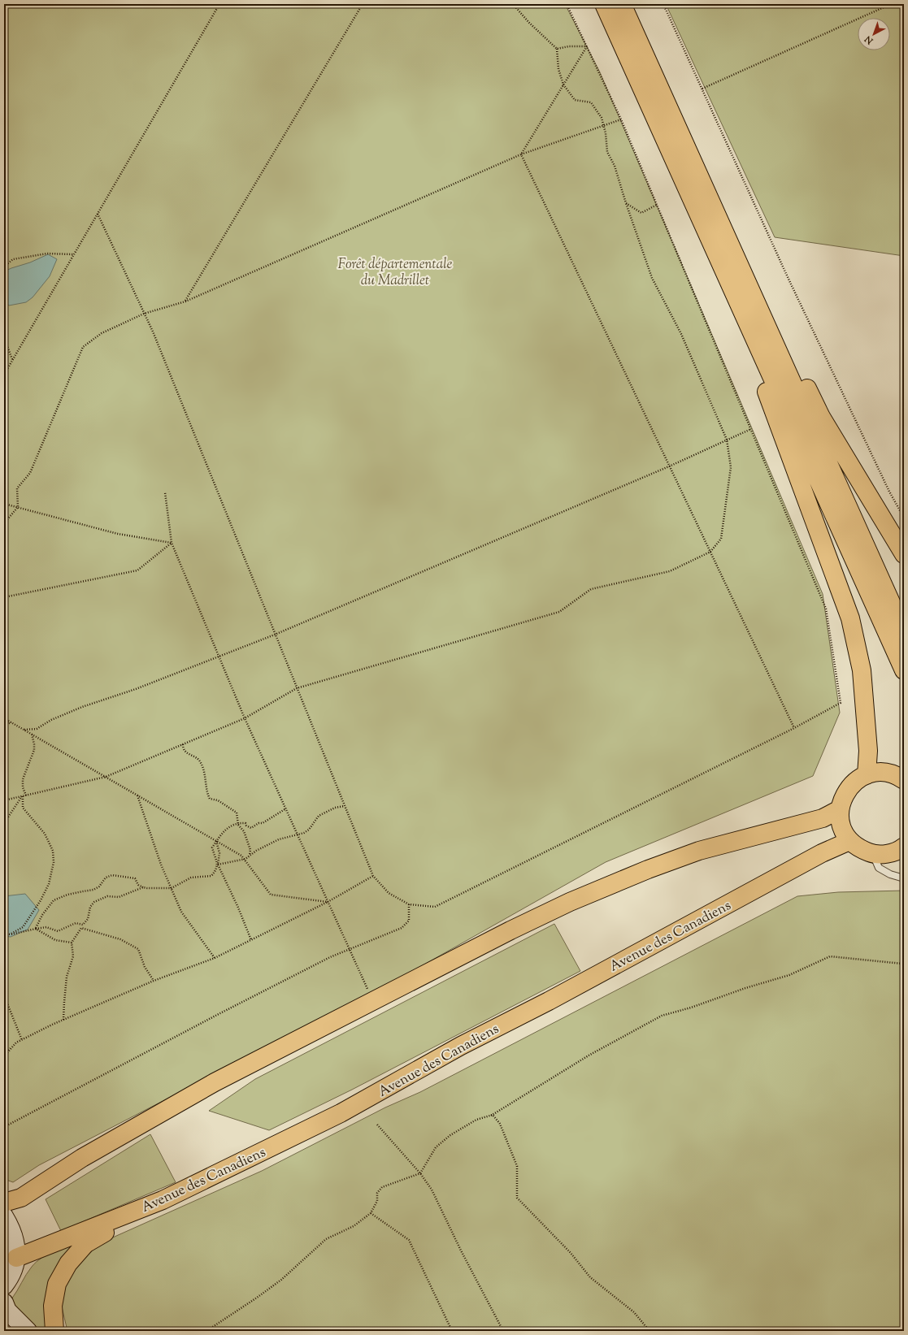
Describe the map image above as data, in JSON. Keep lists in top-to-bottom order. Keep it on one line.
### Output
{"streets":{"highway":["Avenue des Canadiens"]},"parks":["Forêt départementale du Madrillet"],"north":"bottom left"}
